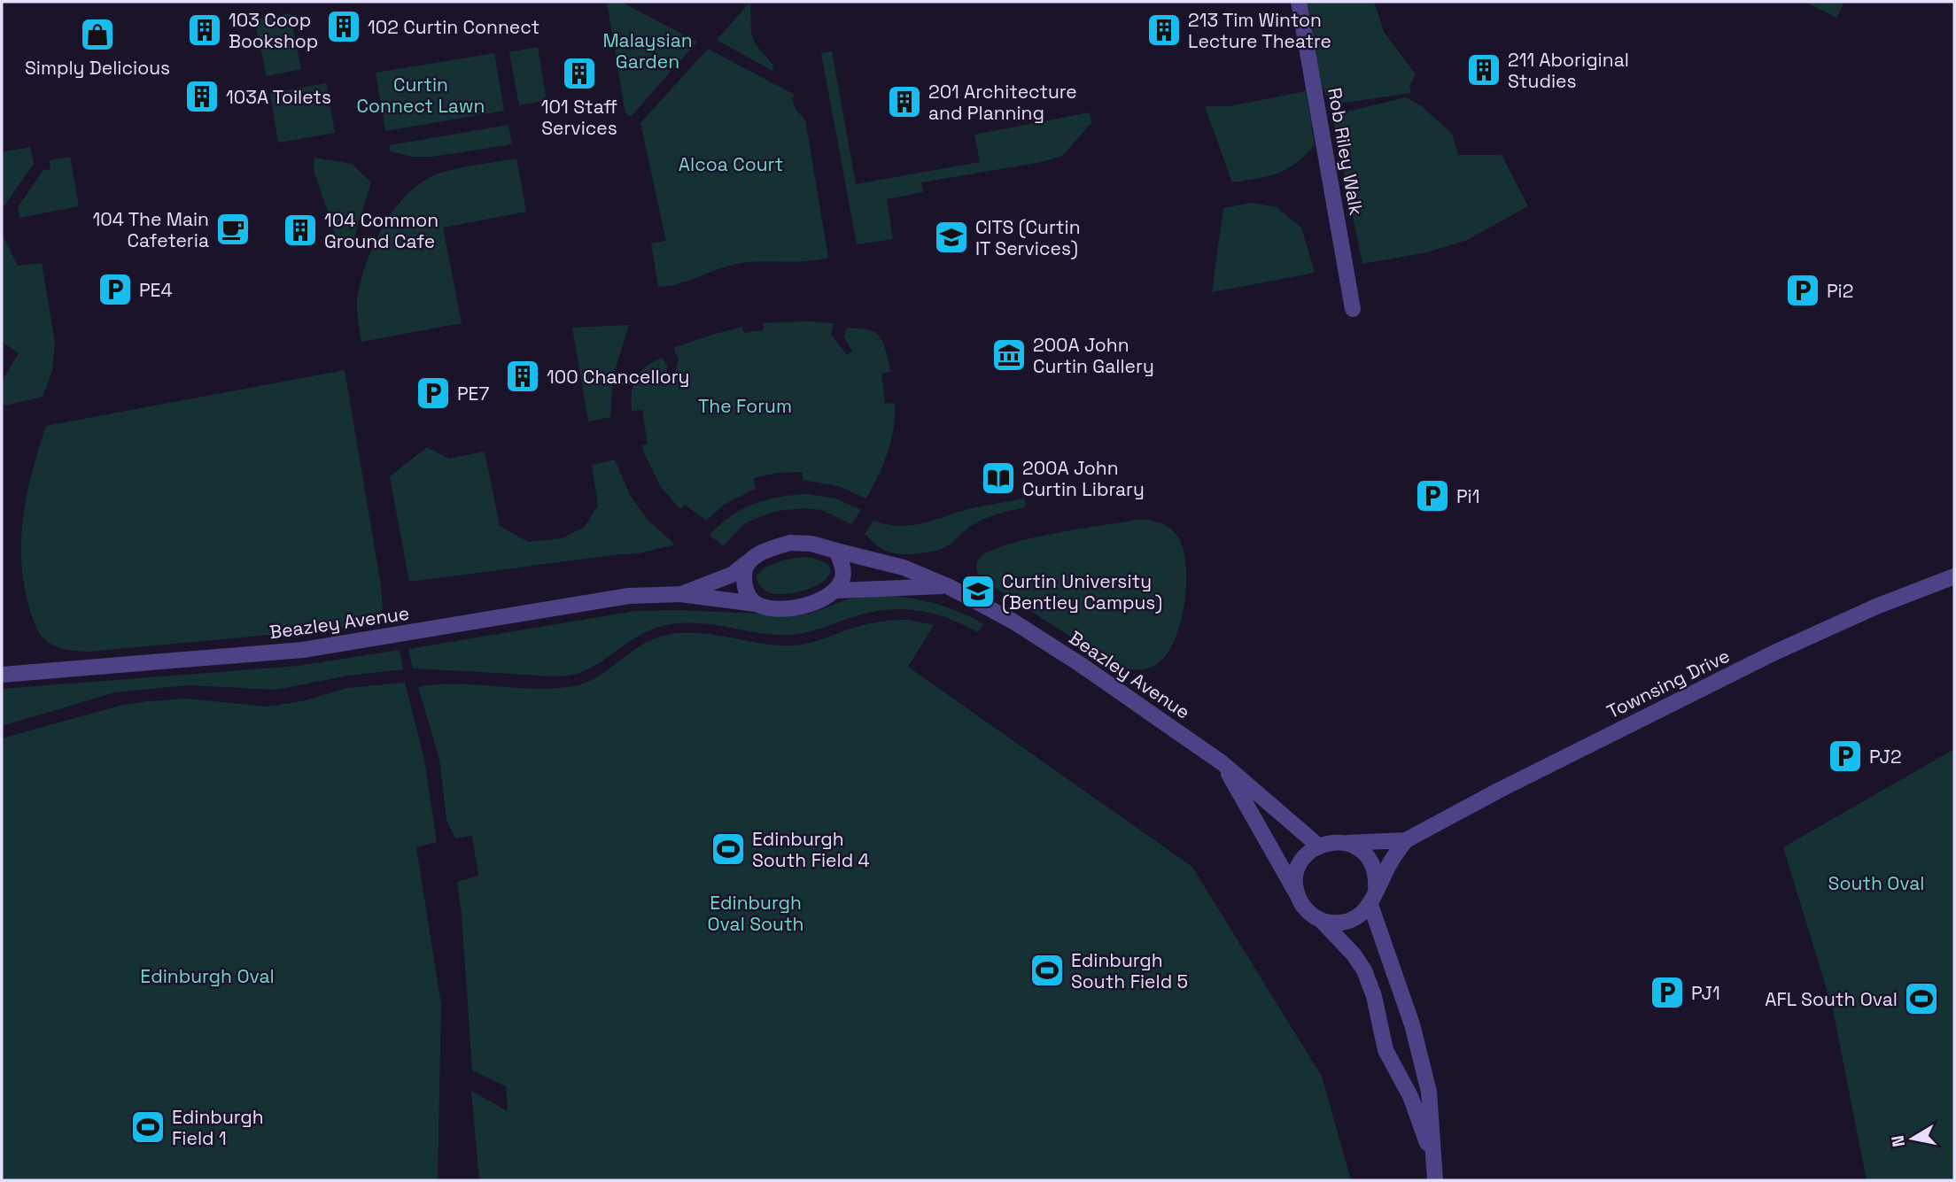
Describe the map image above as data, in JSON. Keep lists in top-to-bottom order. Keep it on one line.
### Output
{"streets":{"street":["Rob Riley Walk","Beazley Avenue","Townsing Drive"]},"crossings":[["Beazley Avenue","Townsing Drive"]],"parks":["Malaysian Garden","Curtin Connect Lawn","Alcoa Court","The Forum","South Oval","Edinburgh Oval South","Edinburgh Oval"],"places":{"building":["102 Curtin Connect","103 Coop Bookshop","213 Tim Winton Lecture Theatre","211 Aboriginal Studies","101 Staff Services","103A Toilets","201 Architecture and Planning","104 Common Ground Cafe","100 Chancellory"],"shop":["Simply Delicious"],"cafe":["104 The Main Cafeteria"],"school or university":["CITS (Curtin IT Services)","Curtin University (Bentley Campus)"],"parking":["PE4","Pi2","PE7","Pi1","PJ2","PJ1"],"museum":["200A John Curtin Gallery"],"library":["200A John Curtin Library"],"sports":["Edinburgh South Field 4","Edinburgh South Field 5","AFL South Oval","Edinburgh Field 1"]},"north":"left"}
